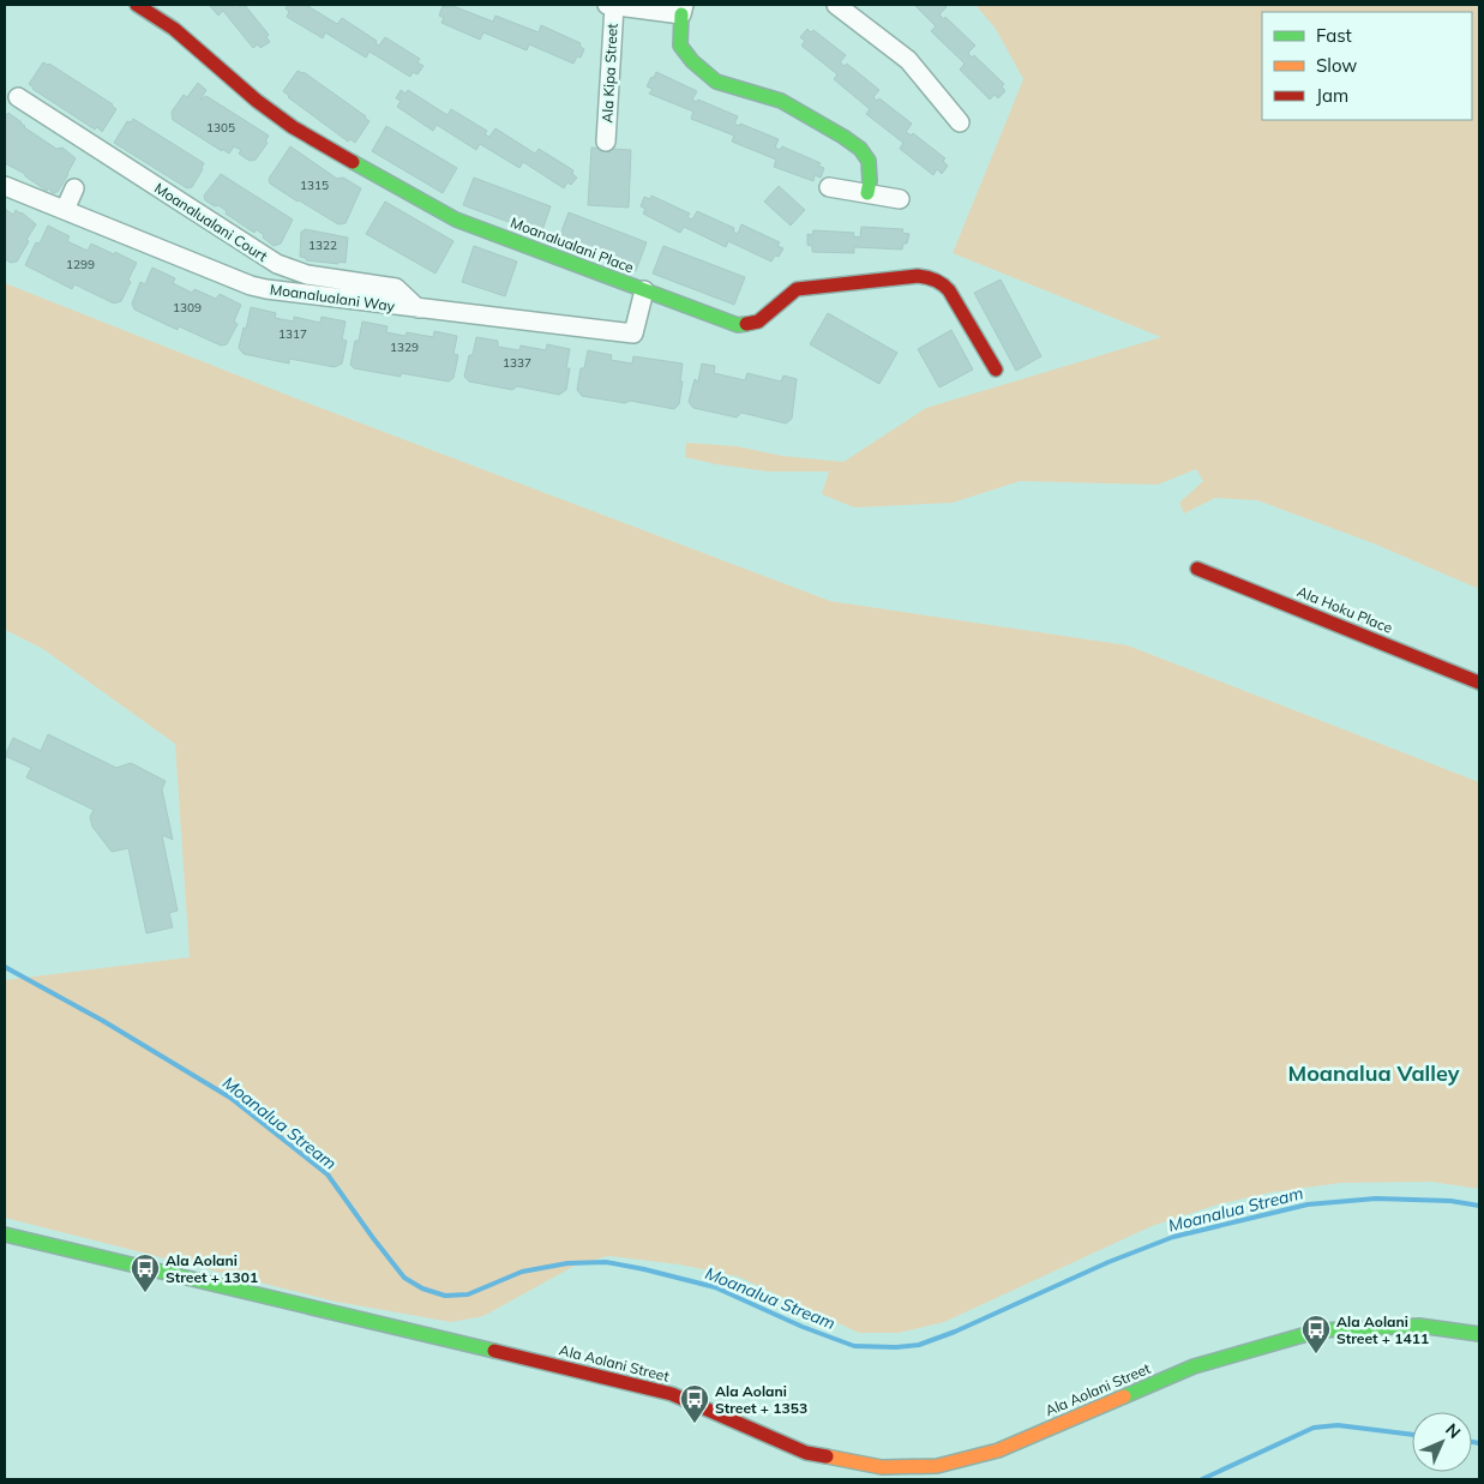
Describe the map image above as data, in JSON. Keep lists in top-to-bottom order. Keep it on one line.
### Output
{"streets":{"street":["Ala Kipa Street","Moanalualani Court","Moanalualani Place","Moanalualani Way","Ala Hoku Place","Ala Aolani Street"]},"crossings":[["Moanalualani Court","Moanalualani Way"],["Moanalualani Place","Moanalualani Way"]],"districts":["Moanalua Valley"],"water":["Moanalua Stream"],"places":{"bus stop":["Ala Aolani Street + 1301","Ala Aolani Street + 1411","Ala Aolani Street + 1353"]},"house_numbers":["1305","1315","1322","1299","1309","1317","1329","1337"],"legend":["Fast","Slow","Jam"],"north":"top right"}
